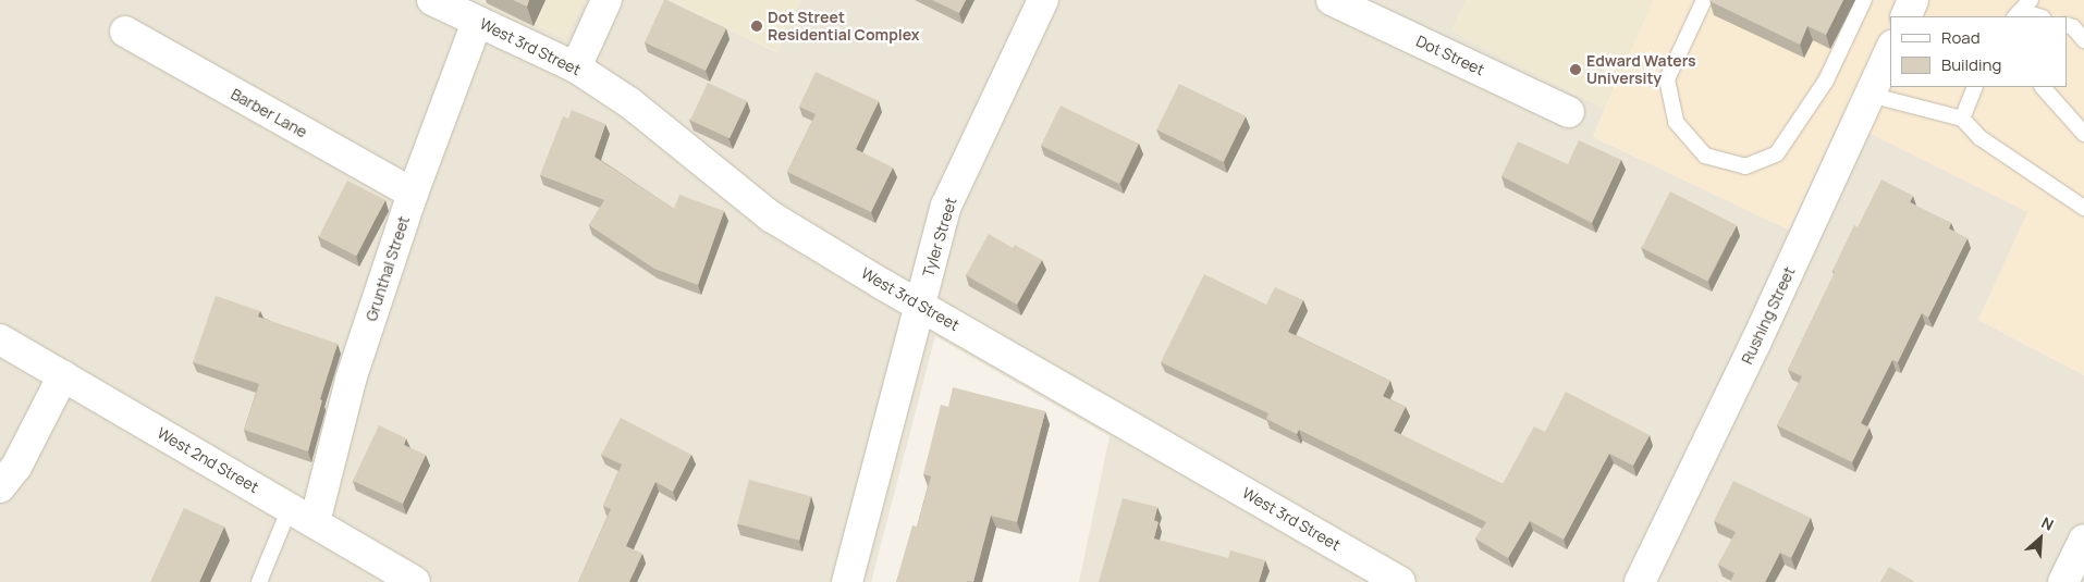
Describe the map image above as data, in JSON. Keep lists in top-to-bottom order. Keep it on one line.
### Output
{"streets":{"street":["West 3rd Street","Dot Street","Barber Lane","Tyler Street","Grunthal Street","Rushing Street","West 2nd Street"]},"crossings":[["West 3rd Street","Tyler Street"],["West 3rd Street","Grunthal Street"],["Barber Lane","Grunthal Street"],["Grunthal Street","West 2nd Street"]],"places":["Dot Street Residential Complex","Edward Waters University"],"legend":["Road","Building"],"north":"top right"}
